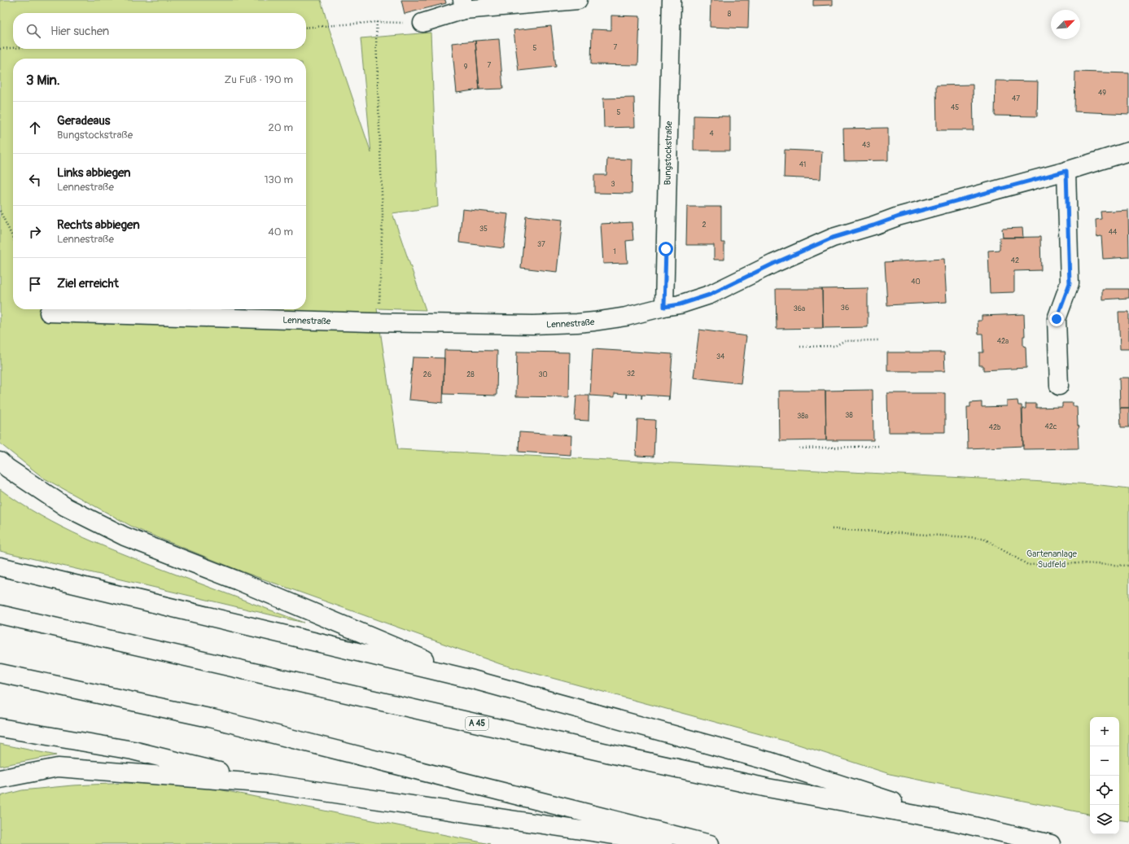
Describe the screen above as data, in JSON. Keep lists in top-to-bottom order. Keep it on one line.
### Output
{"streets":{"main road":["Bungstockstraße","Lennestraße","A 45"]},"crossings":[["Bungstockstraße","Lennestraße"]],"parks":["Gartenanlage Sudfeld"],"house_numbers":["8","7","5","7","9","49","47","45","5","4","43","41","3","2","35","44","37","1","42","40","36","36a","42a","34","32","26","28","30","38","38a","42c","42b"],"north":"top right","page":{"search":"Hier suchen","heading":["3 Min.","Zu Fuß · 190 m"],"list":[["Geradeaus","Bungstockstraße","20 m"],["Links abbiegen","Lennestraße","130 m"],["Rechts abbiegen","Lennestraße","40 m"],"Ziel erreicht"],"map_buttons":["+","−"]}}
